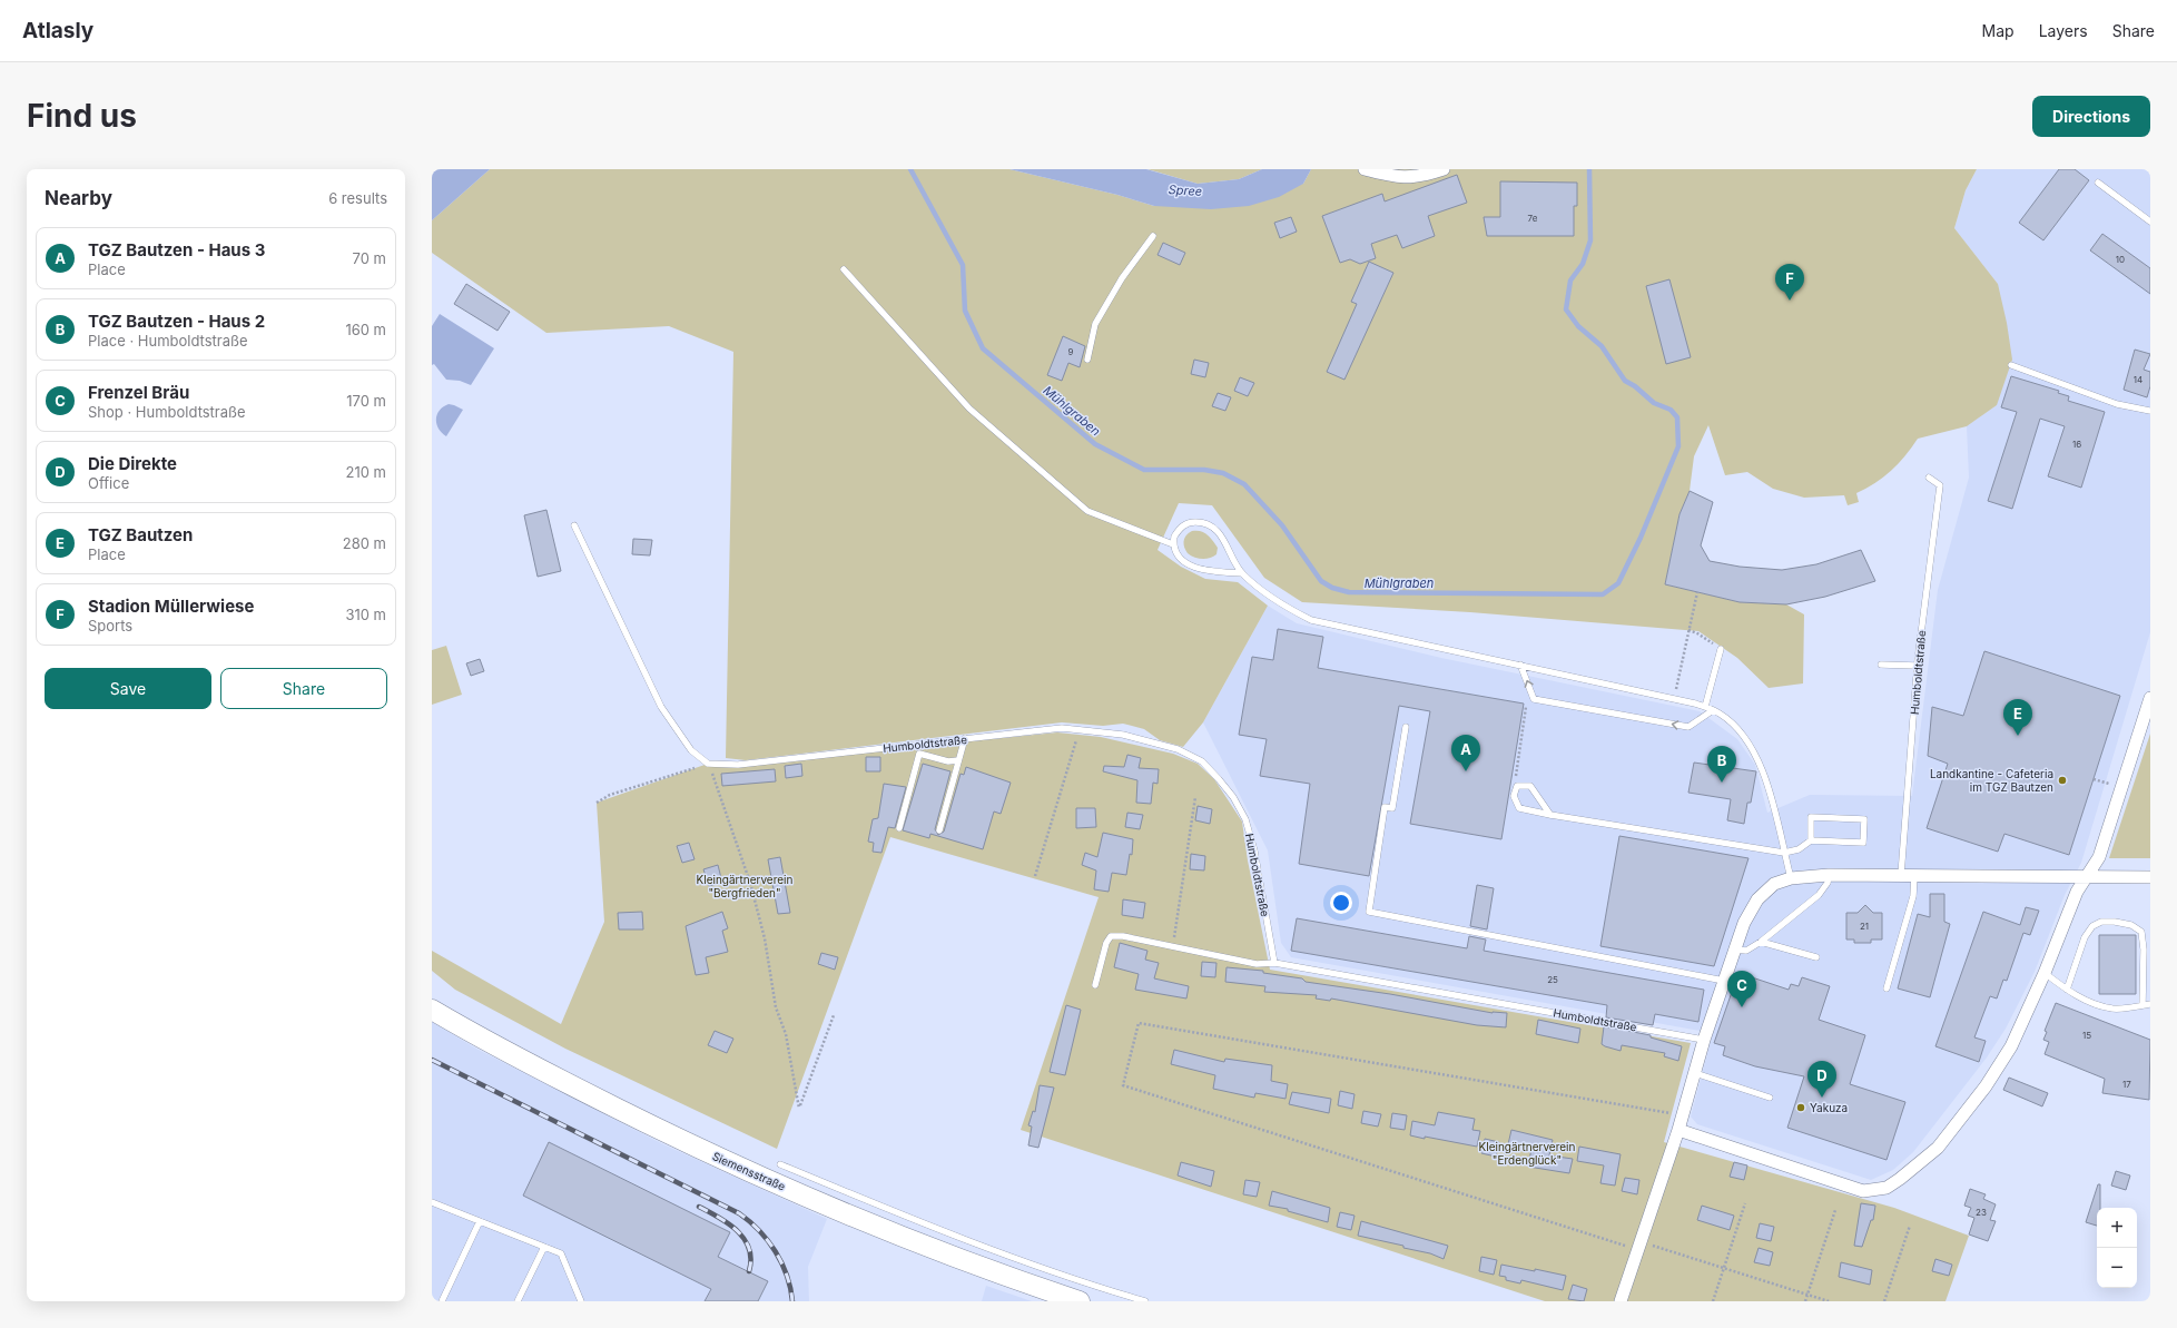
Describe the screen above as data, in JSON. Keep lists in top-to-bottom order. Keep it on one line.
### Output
{"streets":{"main road":["Siemensstraße"],"lane":["Humboldtstraße"]},"water":["Spree","Mühlgraben"],"parks":["Kleingärtnerverein \"Bergfrieden\"","Kleingärtnerverein \"Erdenglück\""],"places":["Landkantine - Cafeteria im TGZ Bautzen","Yakuza"],"house_numbers":["7e","10","9","14","16","21","25","15","17","23"],"page":{"header":"Atlasly","nav":["Map","Layers","Share"],"buttons":["Directions",["Save","Share"]],"title":"Find us","heading":["Nearby","6 results"],"list":[{"mark":"A","name":"TGZ Bautzen - Haus 3","note":"Place","value":"70 m"},{"mark":"B","name":"TGZ Bautzen - Haus 2","note":"Place · Humboldtstraße","value":"160 m"},{"mark":"C","name":"Frenzel Bräu","note":"Shop · Humboldtstraße","value":"170 m"},{"mark":"D","name":"Die Direkte","note":"Office","value":"210 m"},{"mark":"E","name":"TGZ Bautzen","note":"Place","value":"280 m"},{"mark":"F","name":"Stadion Müllerwiese","note":"Sports","value":"310 m"}],"pins":["F","E","A","B","C","D"],"map_buttons":["+","−"]}}
